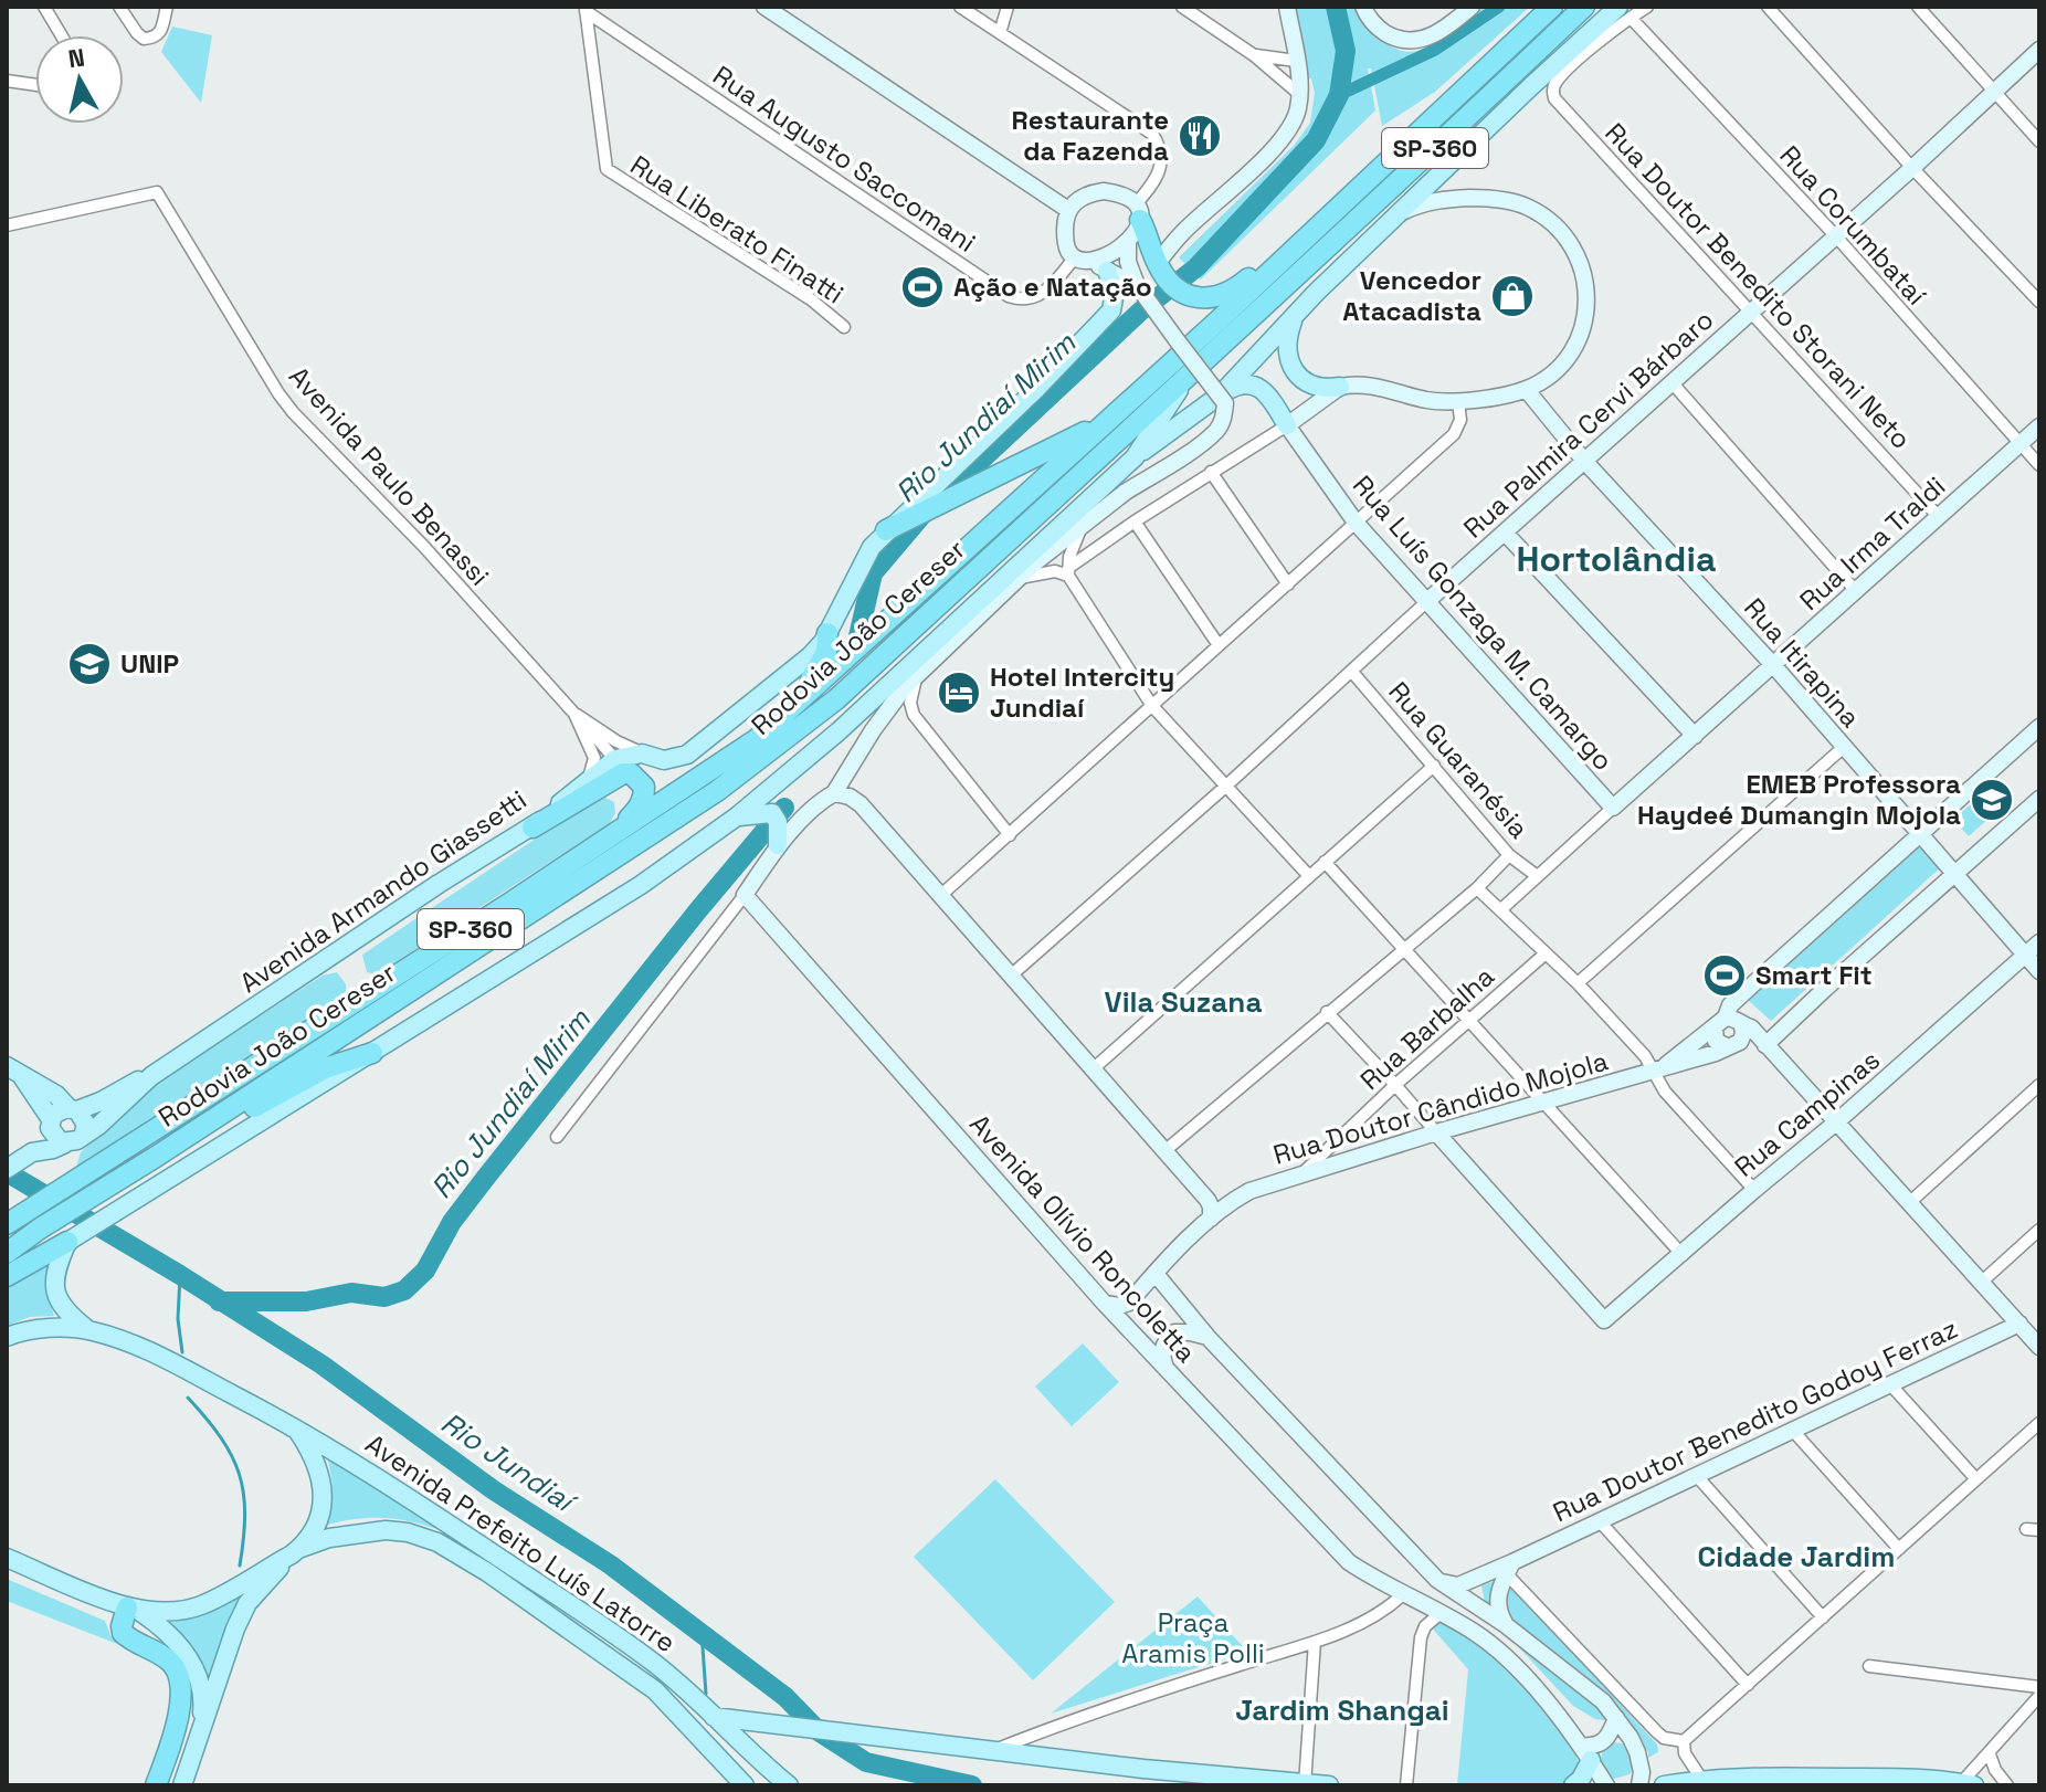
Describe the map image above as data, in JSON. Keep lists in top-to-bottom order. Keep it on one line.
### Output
{"streets":{"highway":["SP-360","Rodovia João Cereser"],"main road":["Avenida Armando Giassetti","Avenida Prefeito Luís Latorre"],"street":["Rua Augusto Saccomani","Rua Corumbataí","Rua Liberato Finatti","Rua Doutor Benedito Storani Neto","Rua Palmira Cervi Bárbaro","Avenida Paulo Benassi","Rua Irma Traldi","Rua Luís Gonzaga M. Camargo","Rua Itirapina","Rua Guaranésia","Rua Barbalha","Rua Doutor Cândido Mojola","Rua Campinas","Avenida Olívio Roncoletta","Rua Doutor Benedito Godoy Ferraz"]},"crossings":[["Rua Augusto Saccomani","Rua Liberato Finatti"],["Rua Corumbataí","Rua Doutor Benedito Storani Neto"],["Rua Corumbataí","Rua Palmira Cervi Bárbaro"],["Rua Corumbataí","Rua Irma Traldi"],["Rua Doutor Benedito Storani Neto","Rua Palmira Cervi Bárbaro"],["Rua Doutor Benedito Storani Neto","Rua Irma Traldi"],["Rua Palmira Cervi Bárbaro","Rua Luís Gonzaga M. Camargo"],["Rua Palmira Cervi Bárbaro","Rua Itirapina"],["Rua Palmira Cervi Bárbaro","Rua Guaranésia"],["Avenida Paulo Benassi","Avenida Armando Giassetti"],["Rua Irma Traldi","Rua Luís Gonzaga M. Camargo"],["Rua Irma Traldi","Rua Itirapina"],["Rua Irma Traldi","Rua Guaranésia"],["Rua Itirapina","Rua Doutor Cândido Mojola"],["Rua Itirapina","Rua Campinas"],["Rua Barbalha","Rua Doutor Cândido Mojola"],["Rua Doutor Cândido Mojola","Rua Campinas"],["Rua Doutor Cândido Mojola","Avenida Olívio Roncoletta"],["Avenida Olívio Roncoletta","Rua Doutor Benedito Godoy Ferraz"]],"districts":["Hortolândia","Vila Suzana","Cidade Jardim","Jardim Shangai"],"water":["Rio Jundiaí Mirim","Rio Jundiaí"],"parks":["Praça Aramis Polli"],"places":{"restaurant":["Restaurante da Fazenda"],"sports":["Ação e Natação","Smart Fit"],"shop":["Vencedor Atacadista"],"school or university":["UNIP","EMEB Professora Haydeé Dumangin Mojola"],"hotel":["Hotel Intercity Jundiaí"]},"north":"top"}
